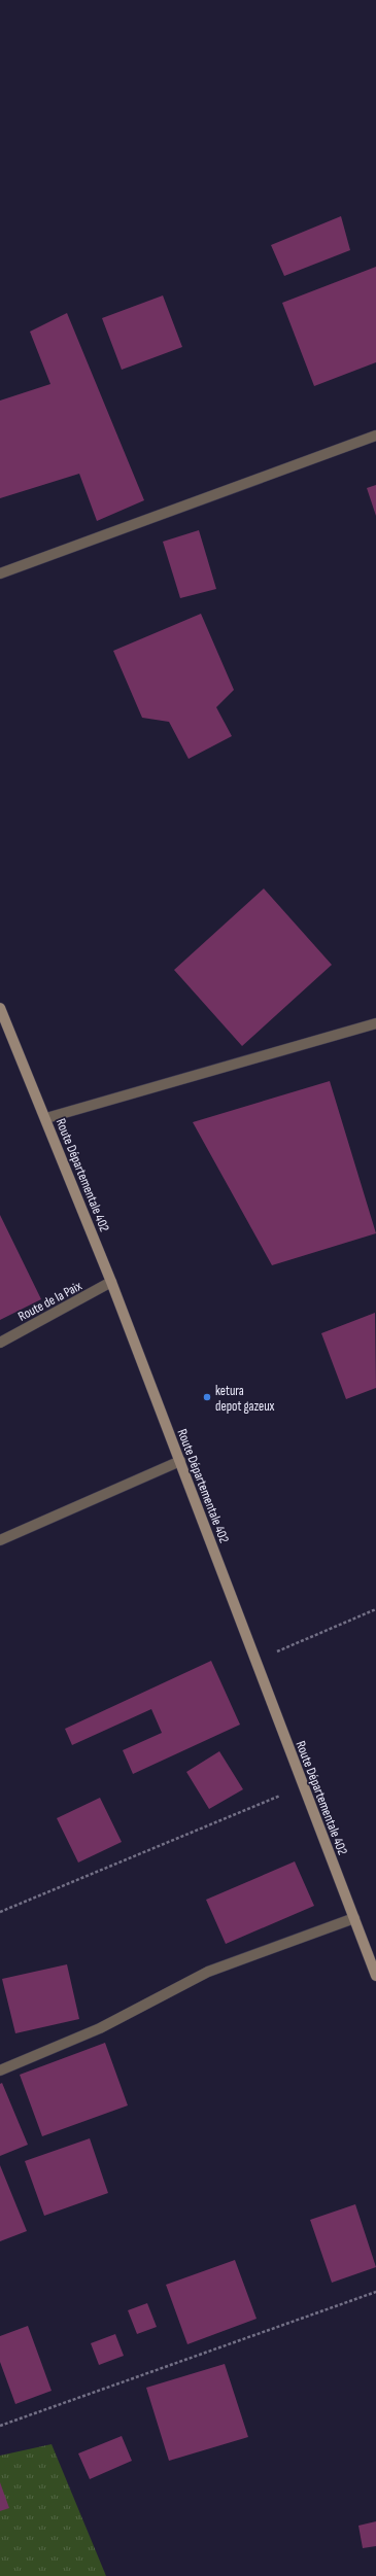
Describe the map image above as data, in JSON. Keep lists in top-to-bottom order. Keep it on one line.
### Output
{"streets":{"main road":["Route Départementale 402"],"street":["Route de la Paix"]},"crossings":[["Route Départementale 402","Route de la Paix"]],"places":["ketura depot gazeux"]}
